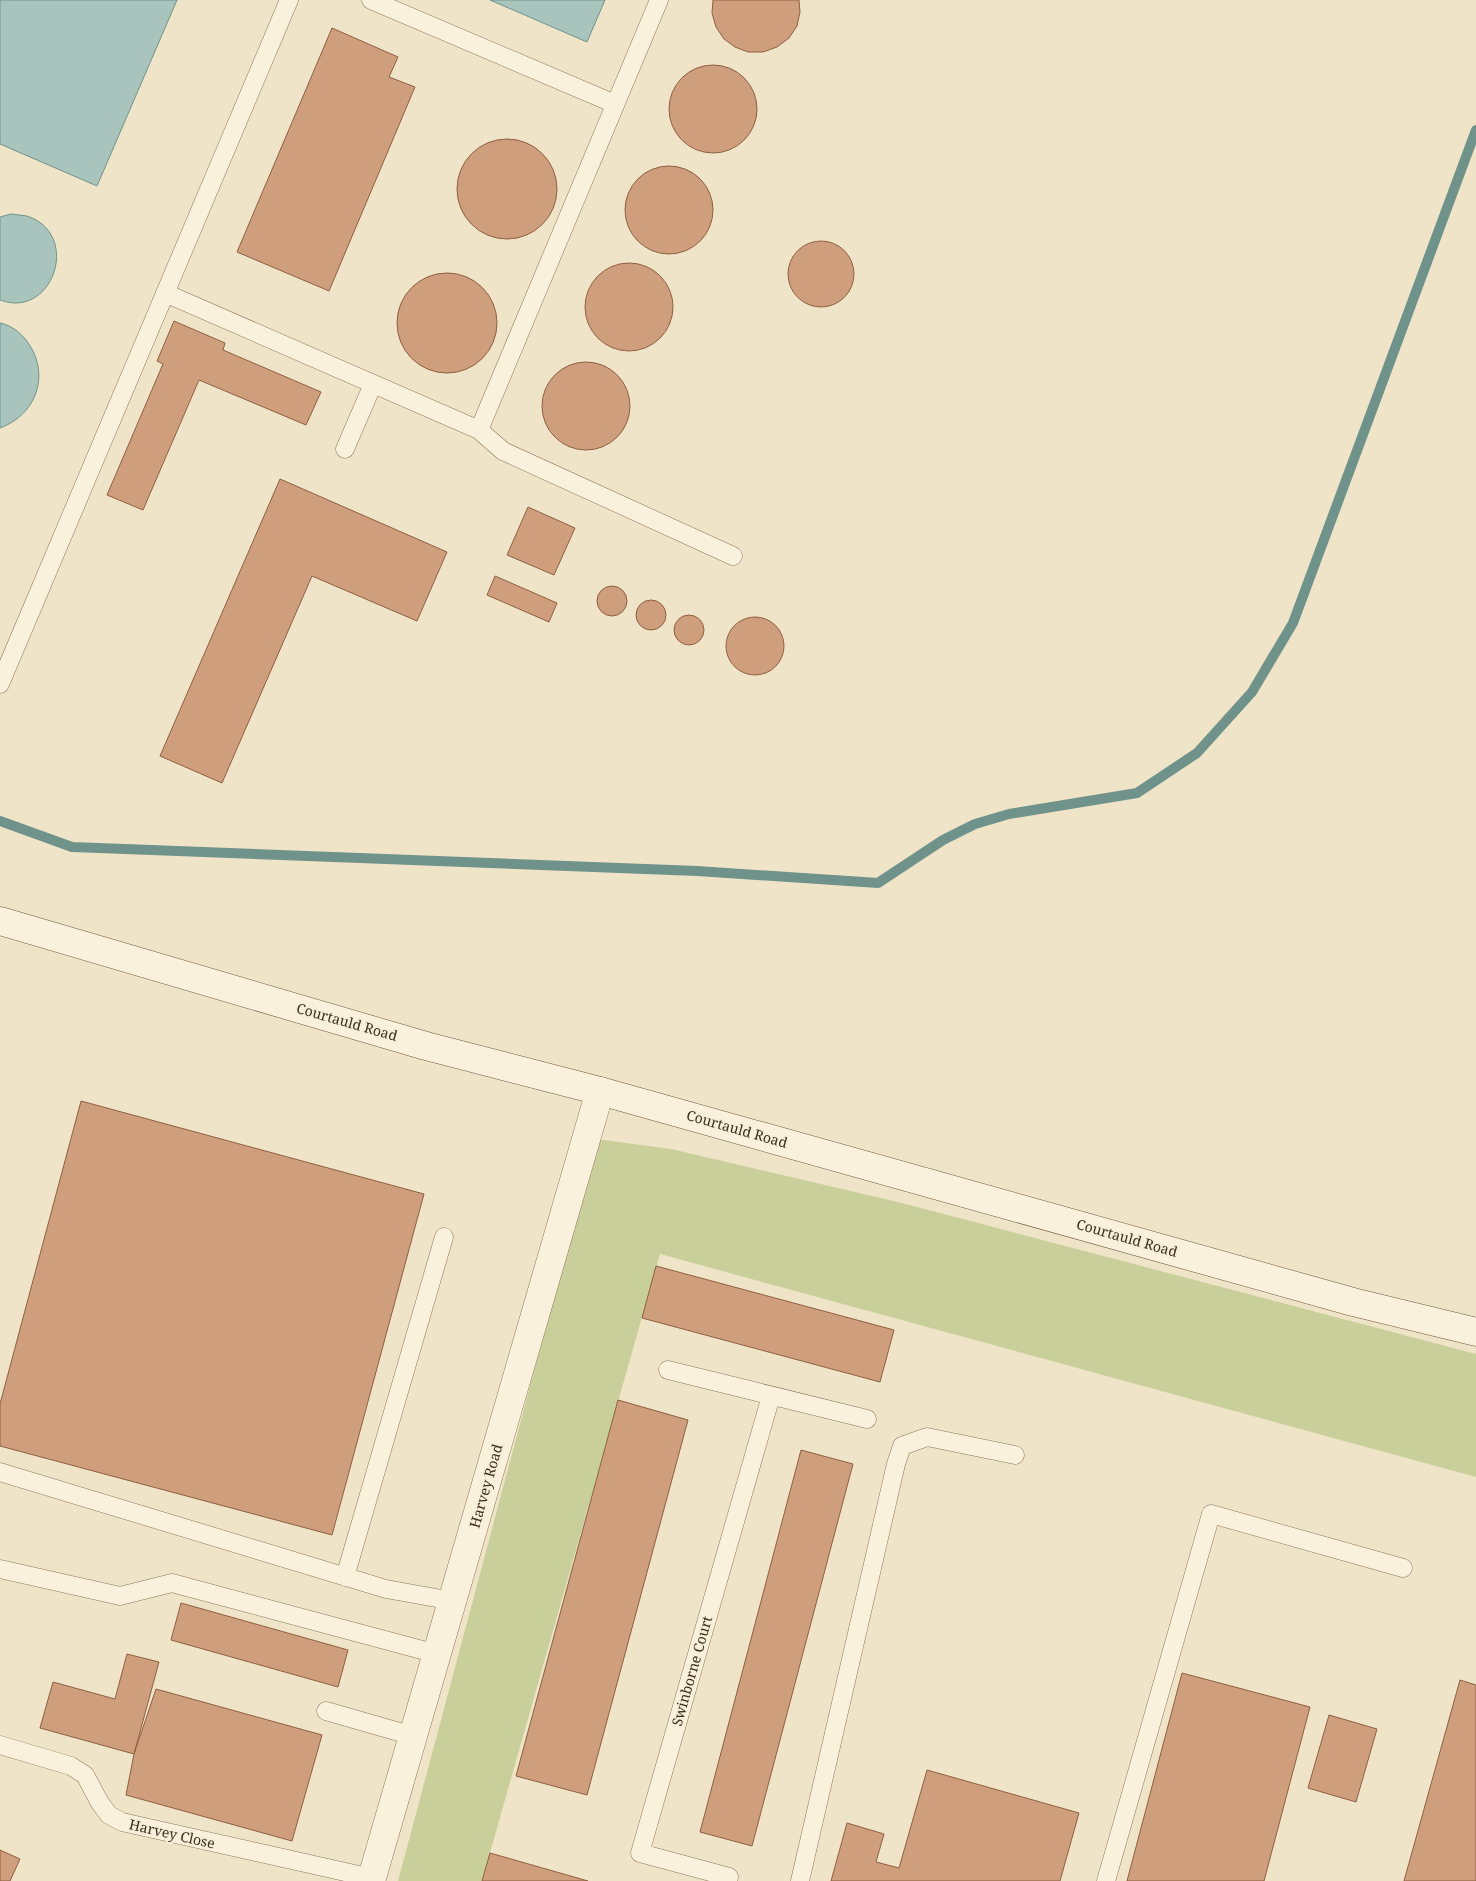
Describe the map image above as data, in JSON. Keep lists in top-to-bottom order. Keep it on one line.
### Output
{"streets":{"street":["Courtauld Road","Harvey Road"],"lane":["Swinborne Court","Harvey Close"]},"crossings":[["Courtauld Road","Harvey Road"],["Harvey Road","Harvey Close"]]}
